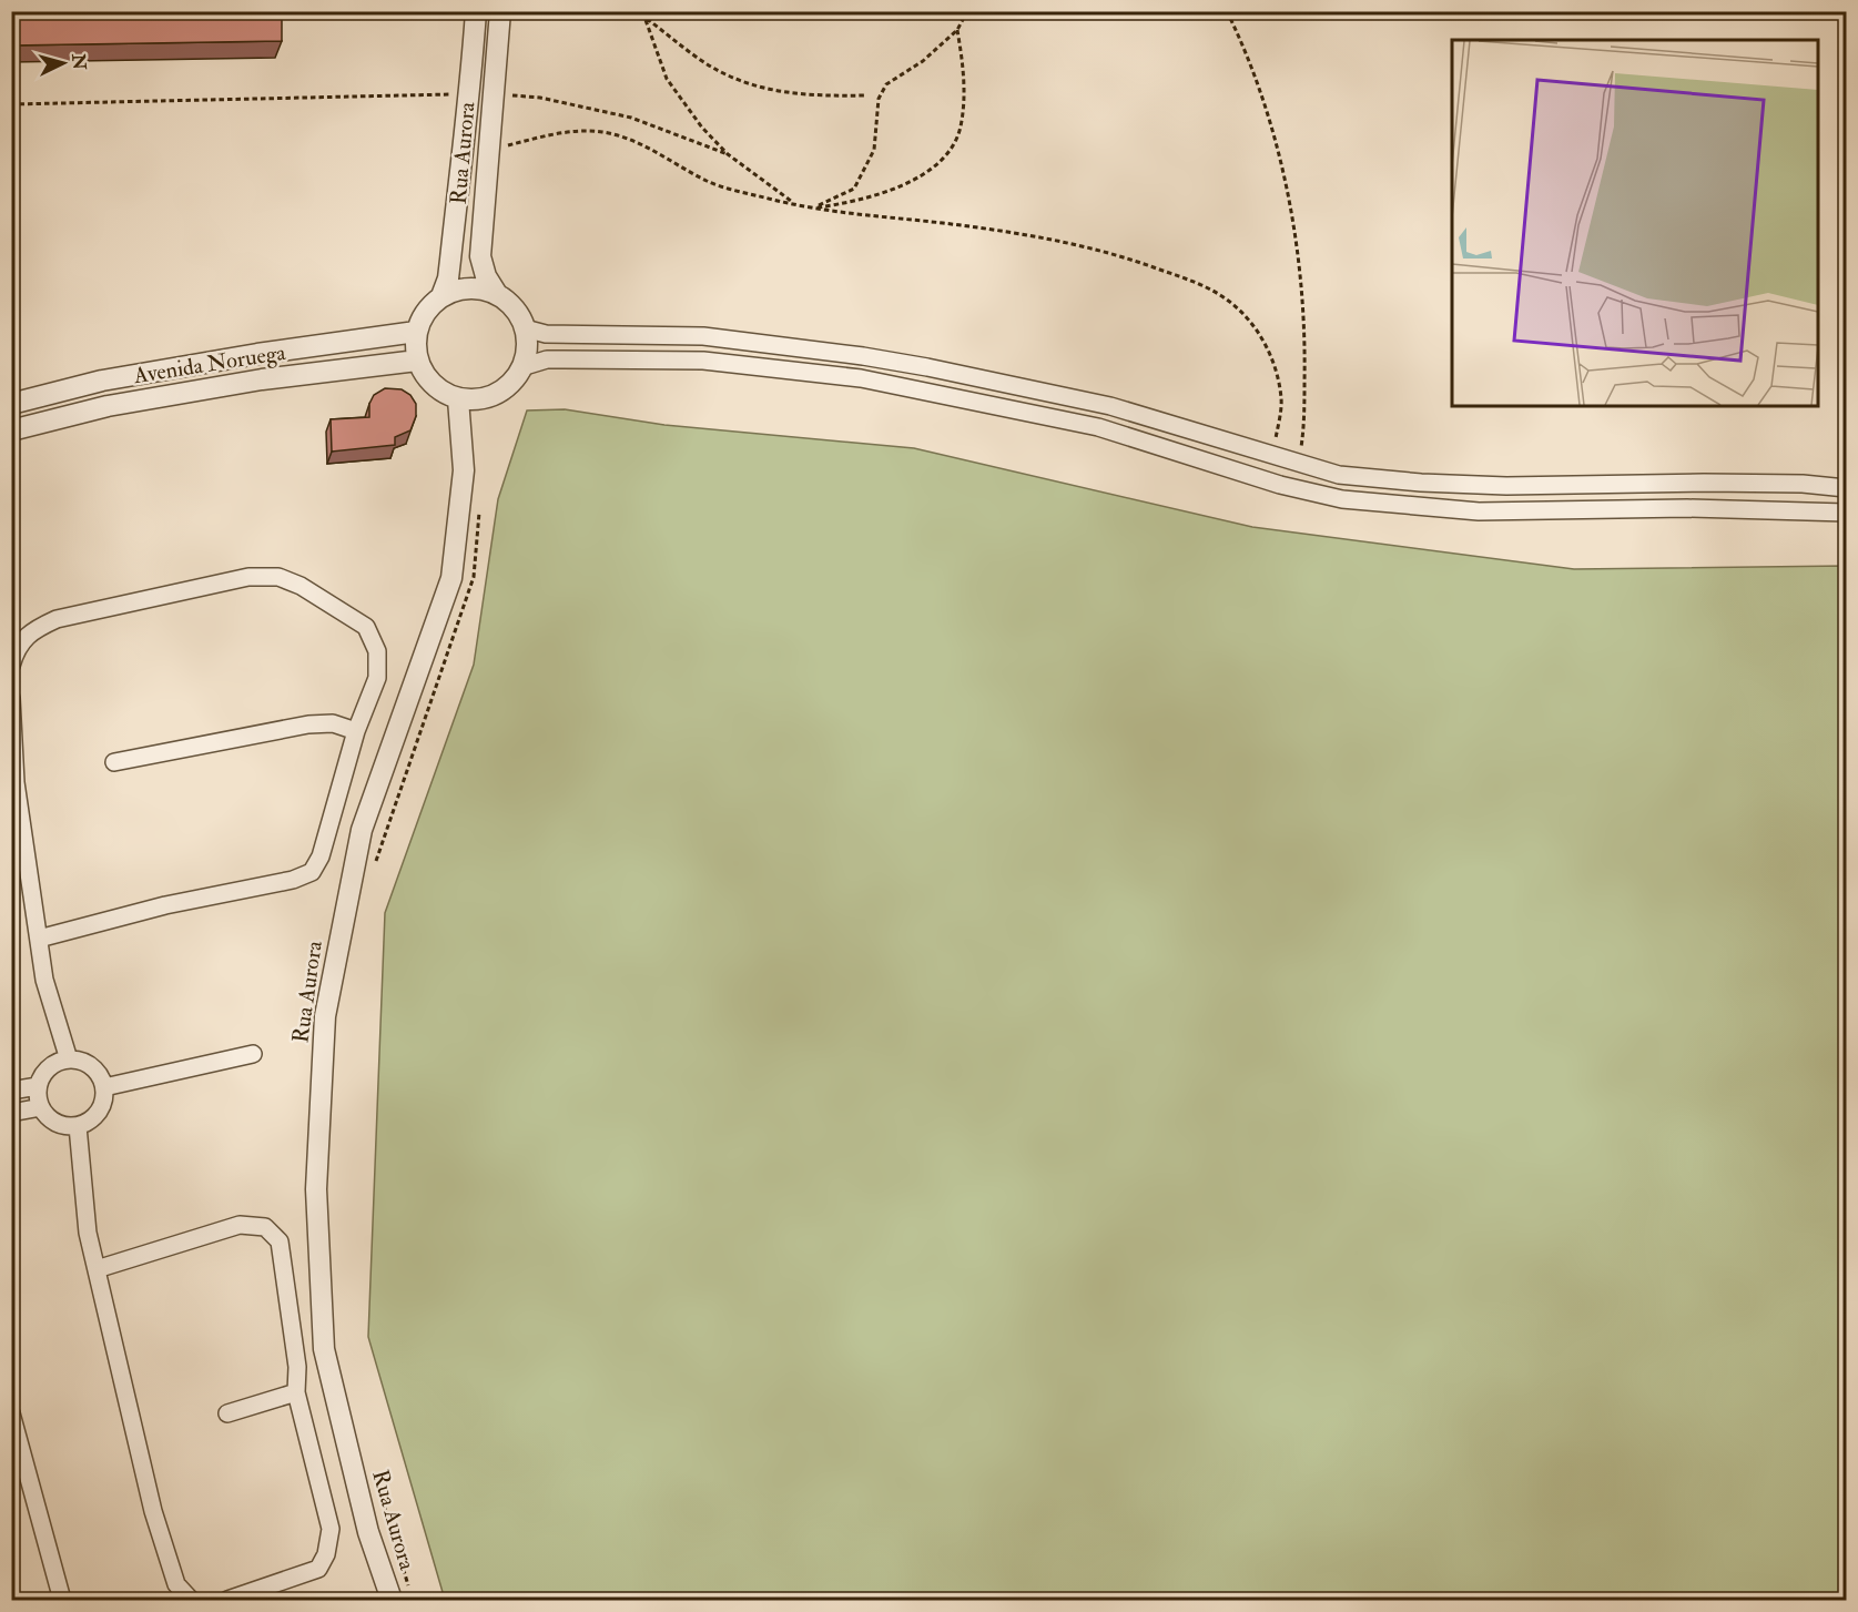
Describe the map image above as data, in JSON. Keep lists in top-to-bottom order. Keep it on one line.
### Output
{"streets":{"street":["Rua Aurora","Avenida Noruega"]},"crossings":[["Rua Aurora","Avenida Noruega"]],"north":"right"}
